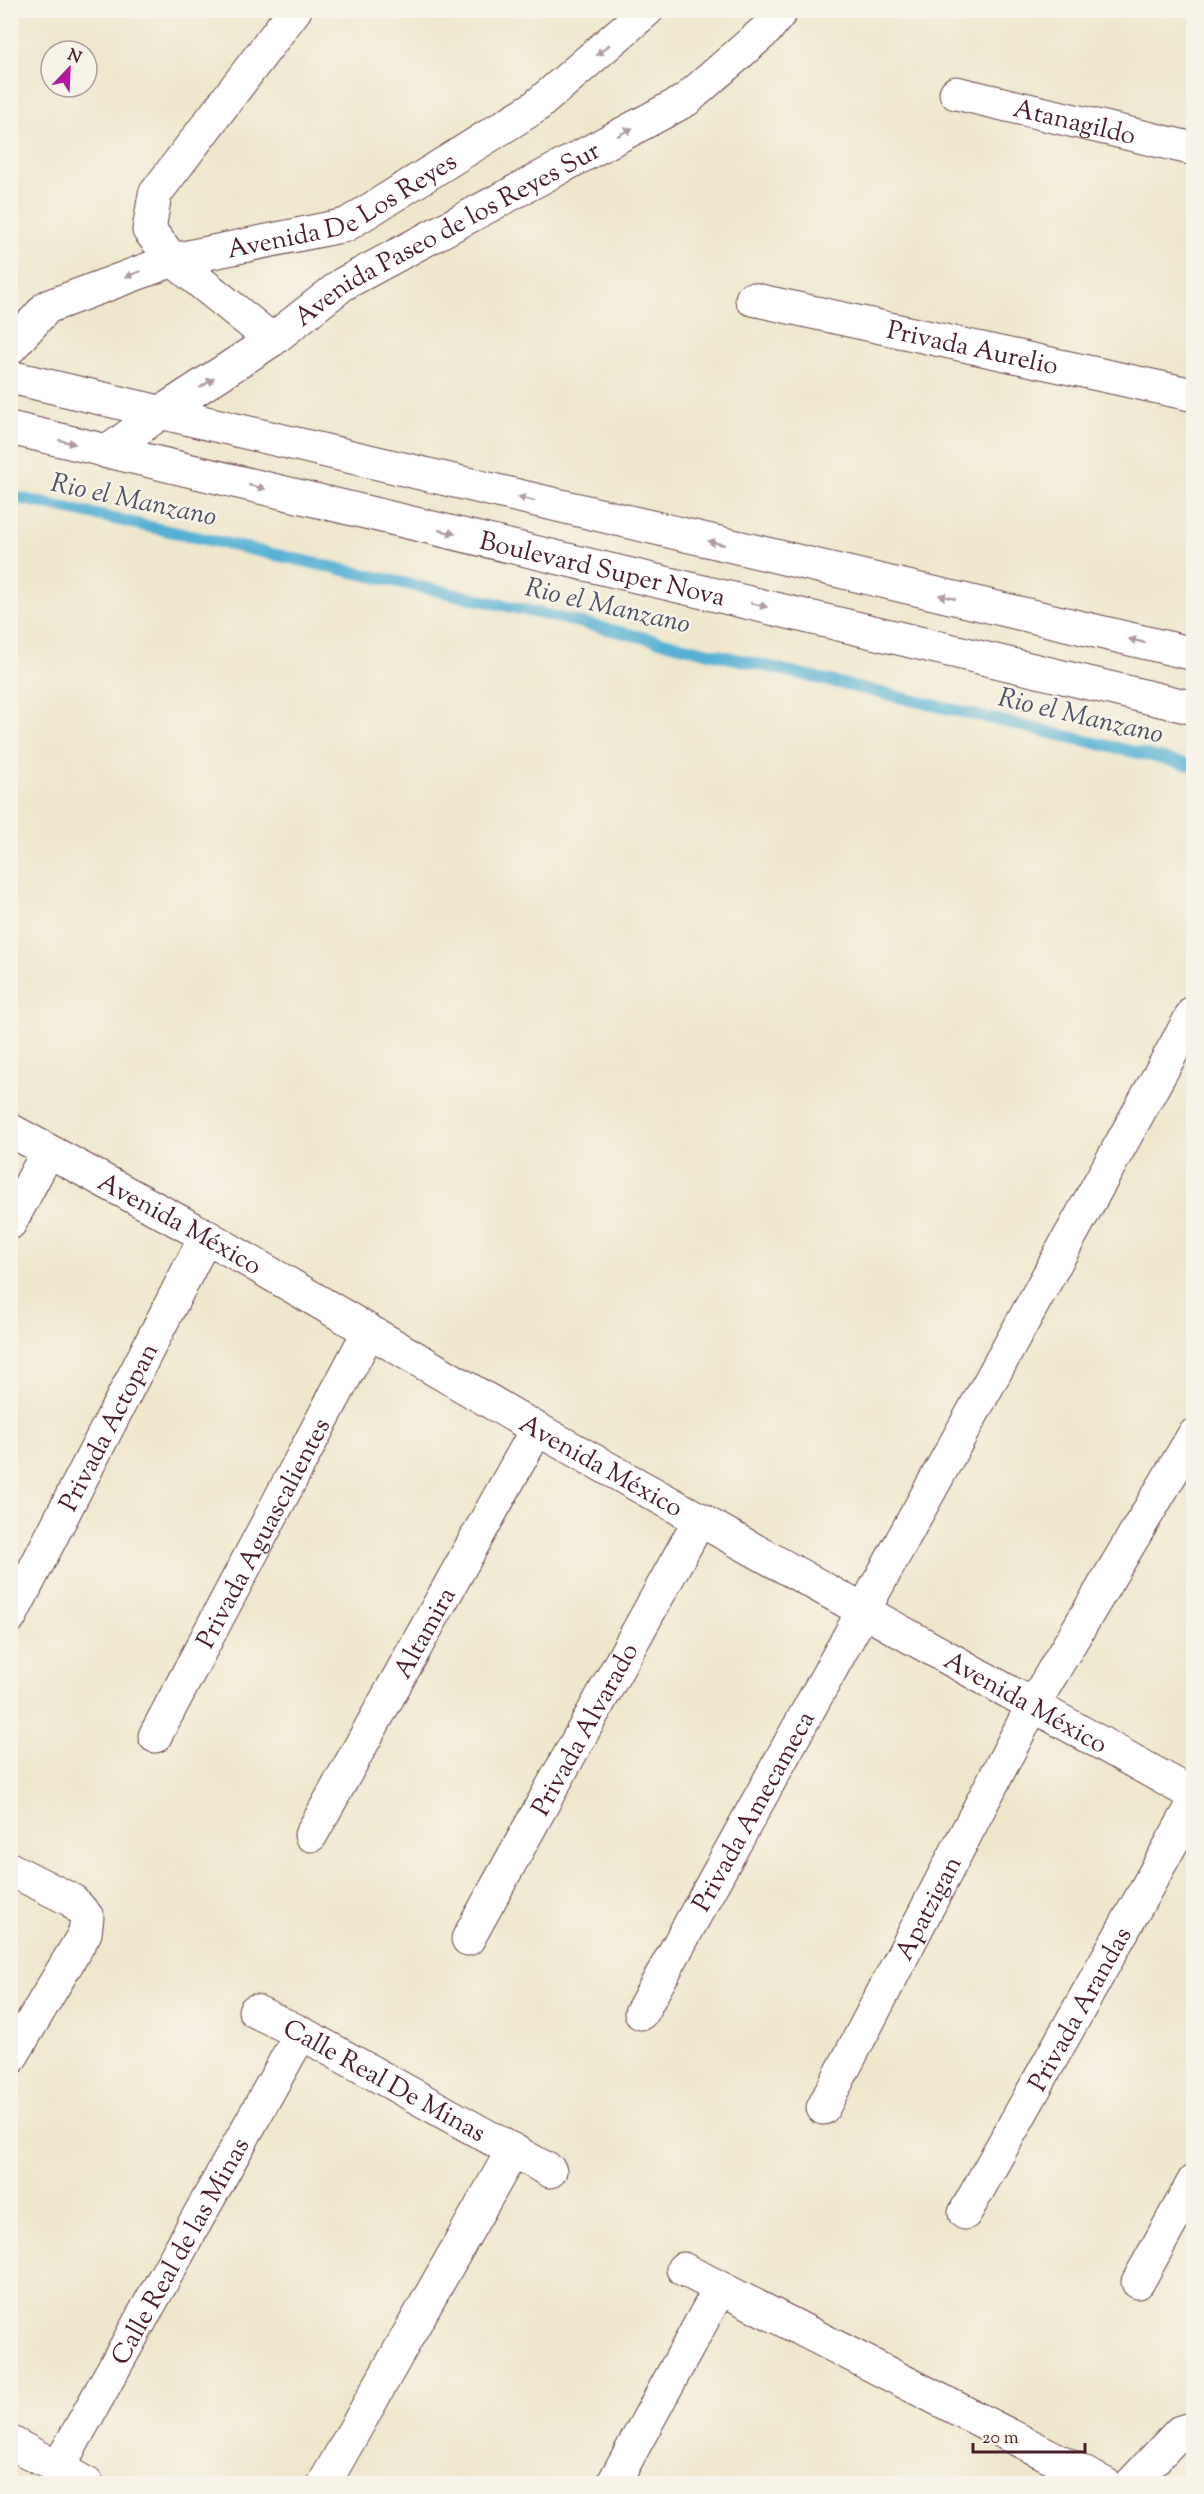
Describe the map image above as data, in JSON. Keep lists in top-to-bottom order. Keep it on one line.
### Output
{"streets":{"street":["Atanagildo","Avenida De Los Reyes","Avenida Paseo de los Reyes Sur","Privada Aurelio","Boulevard Super Nova","Avenida México","Privada Actopan","Privada Aguascalientes","Altamira","Privada Alvarado","Privada Amecameca","Apatzigan","Privada Arandas","Calle Real De Minas","Calle Real de las Minas"]},"crossings":[["Avenida Paseo de los Reyes Sur","Boulevard Super Nova"],["Avenida México","Privada Actopan"],["Avenida México","Privada Aguascalientes"],["Avenida México","Altamira"],["Avenida México","Privada Alvarado"],["Avenida México","Privada Amecameca"],["Avenida México","Apatzigan"],["Calle Real De Minas","Calle Real de las Minas"]],"one_way":["Avenida De Los Reyes","Avenida Paseo de los Reyes Sur"],"water":["Rio el Manzano"],"scale_bar":"20 m","north":"top right"}
